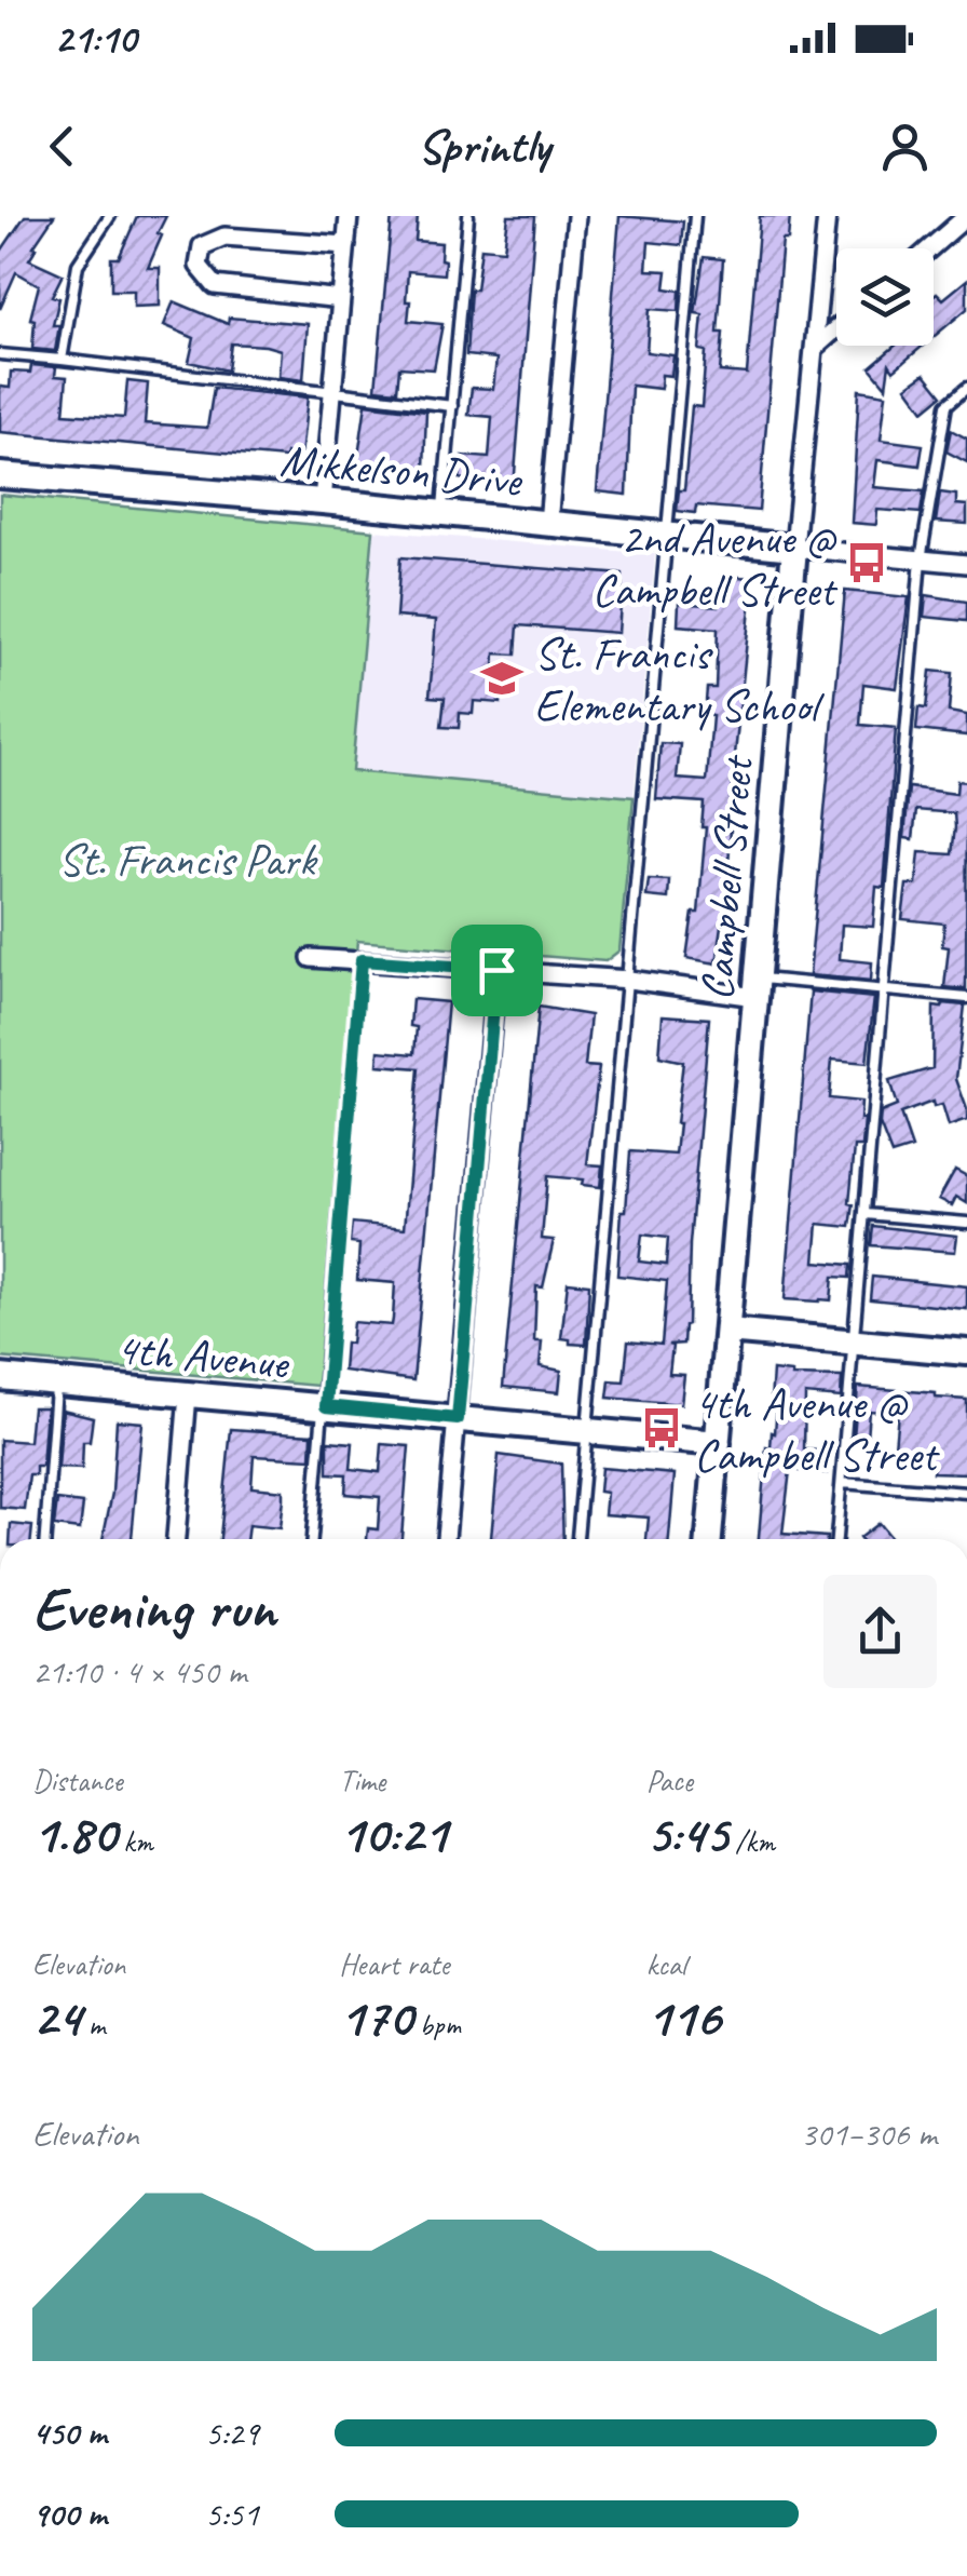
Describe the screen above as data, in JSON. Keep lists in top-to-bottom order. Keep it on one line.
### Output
{"streets":{"street":["Mikkelson Drive","Campbell Street","4th Avenue"]},"crossings":[["Mikkelson Drive","Campbell Street"],["Campbell Street","4th Avenue"]],"parks":["St. Francis Park"],"places":{"bus stop":["2nd Avenue @ Campbell Street","4th Avenue @ Campbell Street"],"school or university":["St. Francis Elementary School"]},"page":{"status":"21:10","header":"Sprintly","heading":["Evening run","21:10 · 4 × 450 m"],"stats":[["Distance","1.80 km"],["Time","10:21"],["Pace","5:45 /km"],["Elevation","24 m"],["Heart rate","170 bpm"],["kcal","116"]],"chart":["Elevation","301–306 m"],"list":[{"name":"450 m","note":"5:29"},{"name":"900 m","note":"5:51"}]}}
